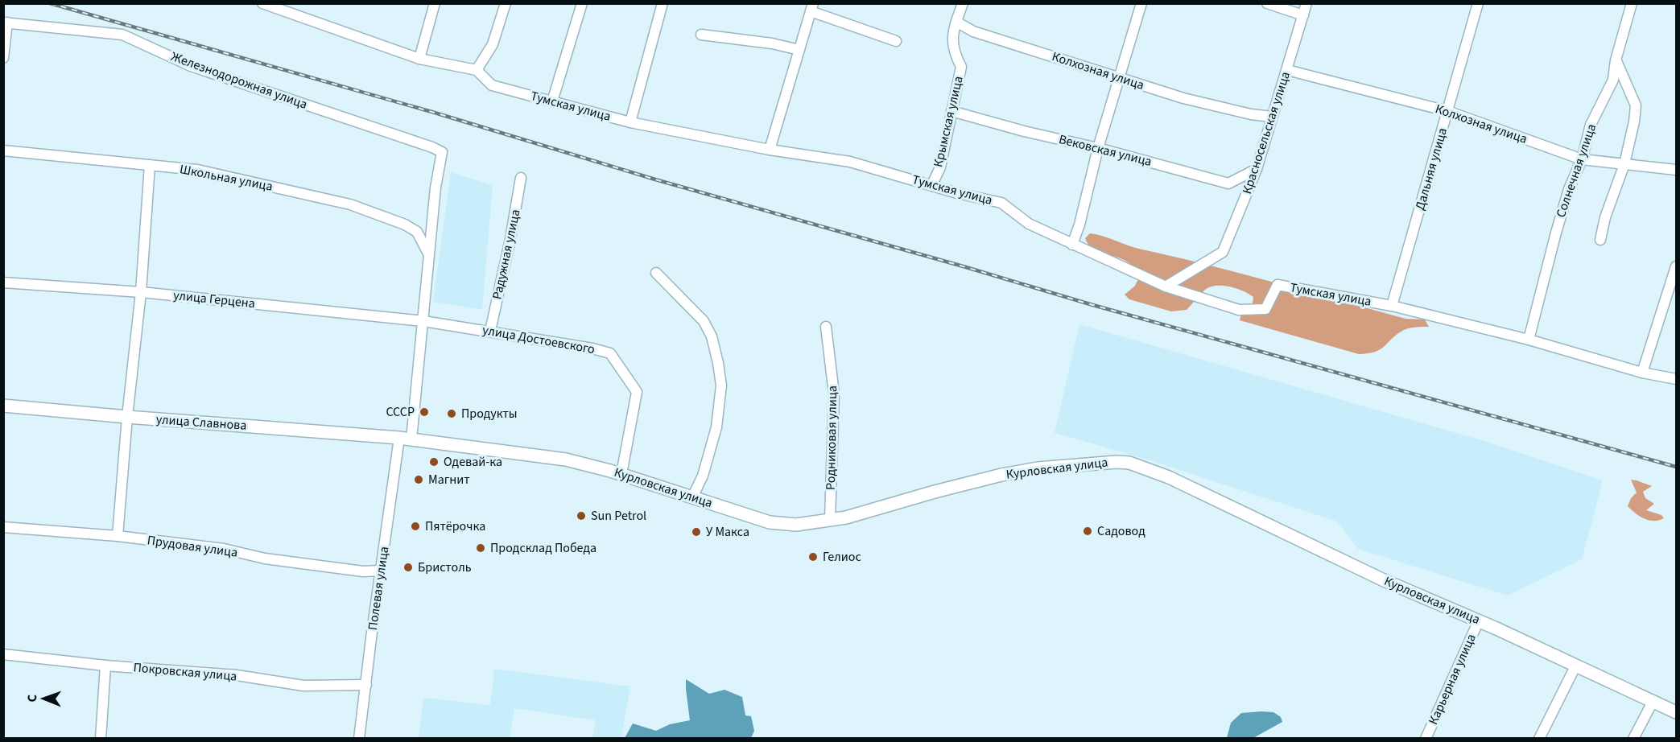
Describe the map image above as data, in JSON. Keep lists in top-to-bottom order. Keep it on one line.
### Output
{"streets":{"main road":["улица Славнова","Курловская улица"],"street":["Колхозная улица","Железнодорожная улица","Тумская улица","Крымская улица","Красносельская улица","Вековская улица","Дальняя улица","Солнечная улица","Школьная улица","Радужная улица","улица Герцена","улица Достоевского","Родниковая улица","Прудовая улица","Полевая улица","Покровская улица","Карьерная улица"]},"crossings":[["Колхозная улица","Крымская улица"],["Колхозная улица","Красносельская улица"],["Колхозная улица","Дальняя улица"],["Колхозная улица","Солнечная улица"],["Железнодорожная улица","Полевая улица"],["Тумская улица","Крымская улица"],["Тумская улица","Красносельская улица"],["Тумская улица","Дальняя улица"],["Тумская улица","Солнечная улица"],["Крымская улица","Вековская улица"],["Красносельская улица","Вековская улица"],["Школьная улица","Полевая улица"],["Радужная улица","улица Достоевского"],["улица Герцена","улица Достоевского"],["улица Герцена","Полевая улица"],["улица Достоевского","Курловская улица"],["улица Достоевского","Полевая улица"],["улица Славнова","Курловская улица"],["улица Славнова","Полевая улица"],["Родниковая улица","Курловская улица"],["Курловская улица","Полевая улица"],["Курловская улица","Карьерная улица"],["Прудовая улица","Полевая улица"],["Полевая улица","Покровская улица"]],"places":["СССР","Продукты","Одевай-ка","Магнит","Sun Petrol","Пятёрочка","Садовод","У Макса","Продсклад Победа","Гелиос","Бристоль"],"north":"left"}
